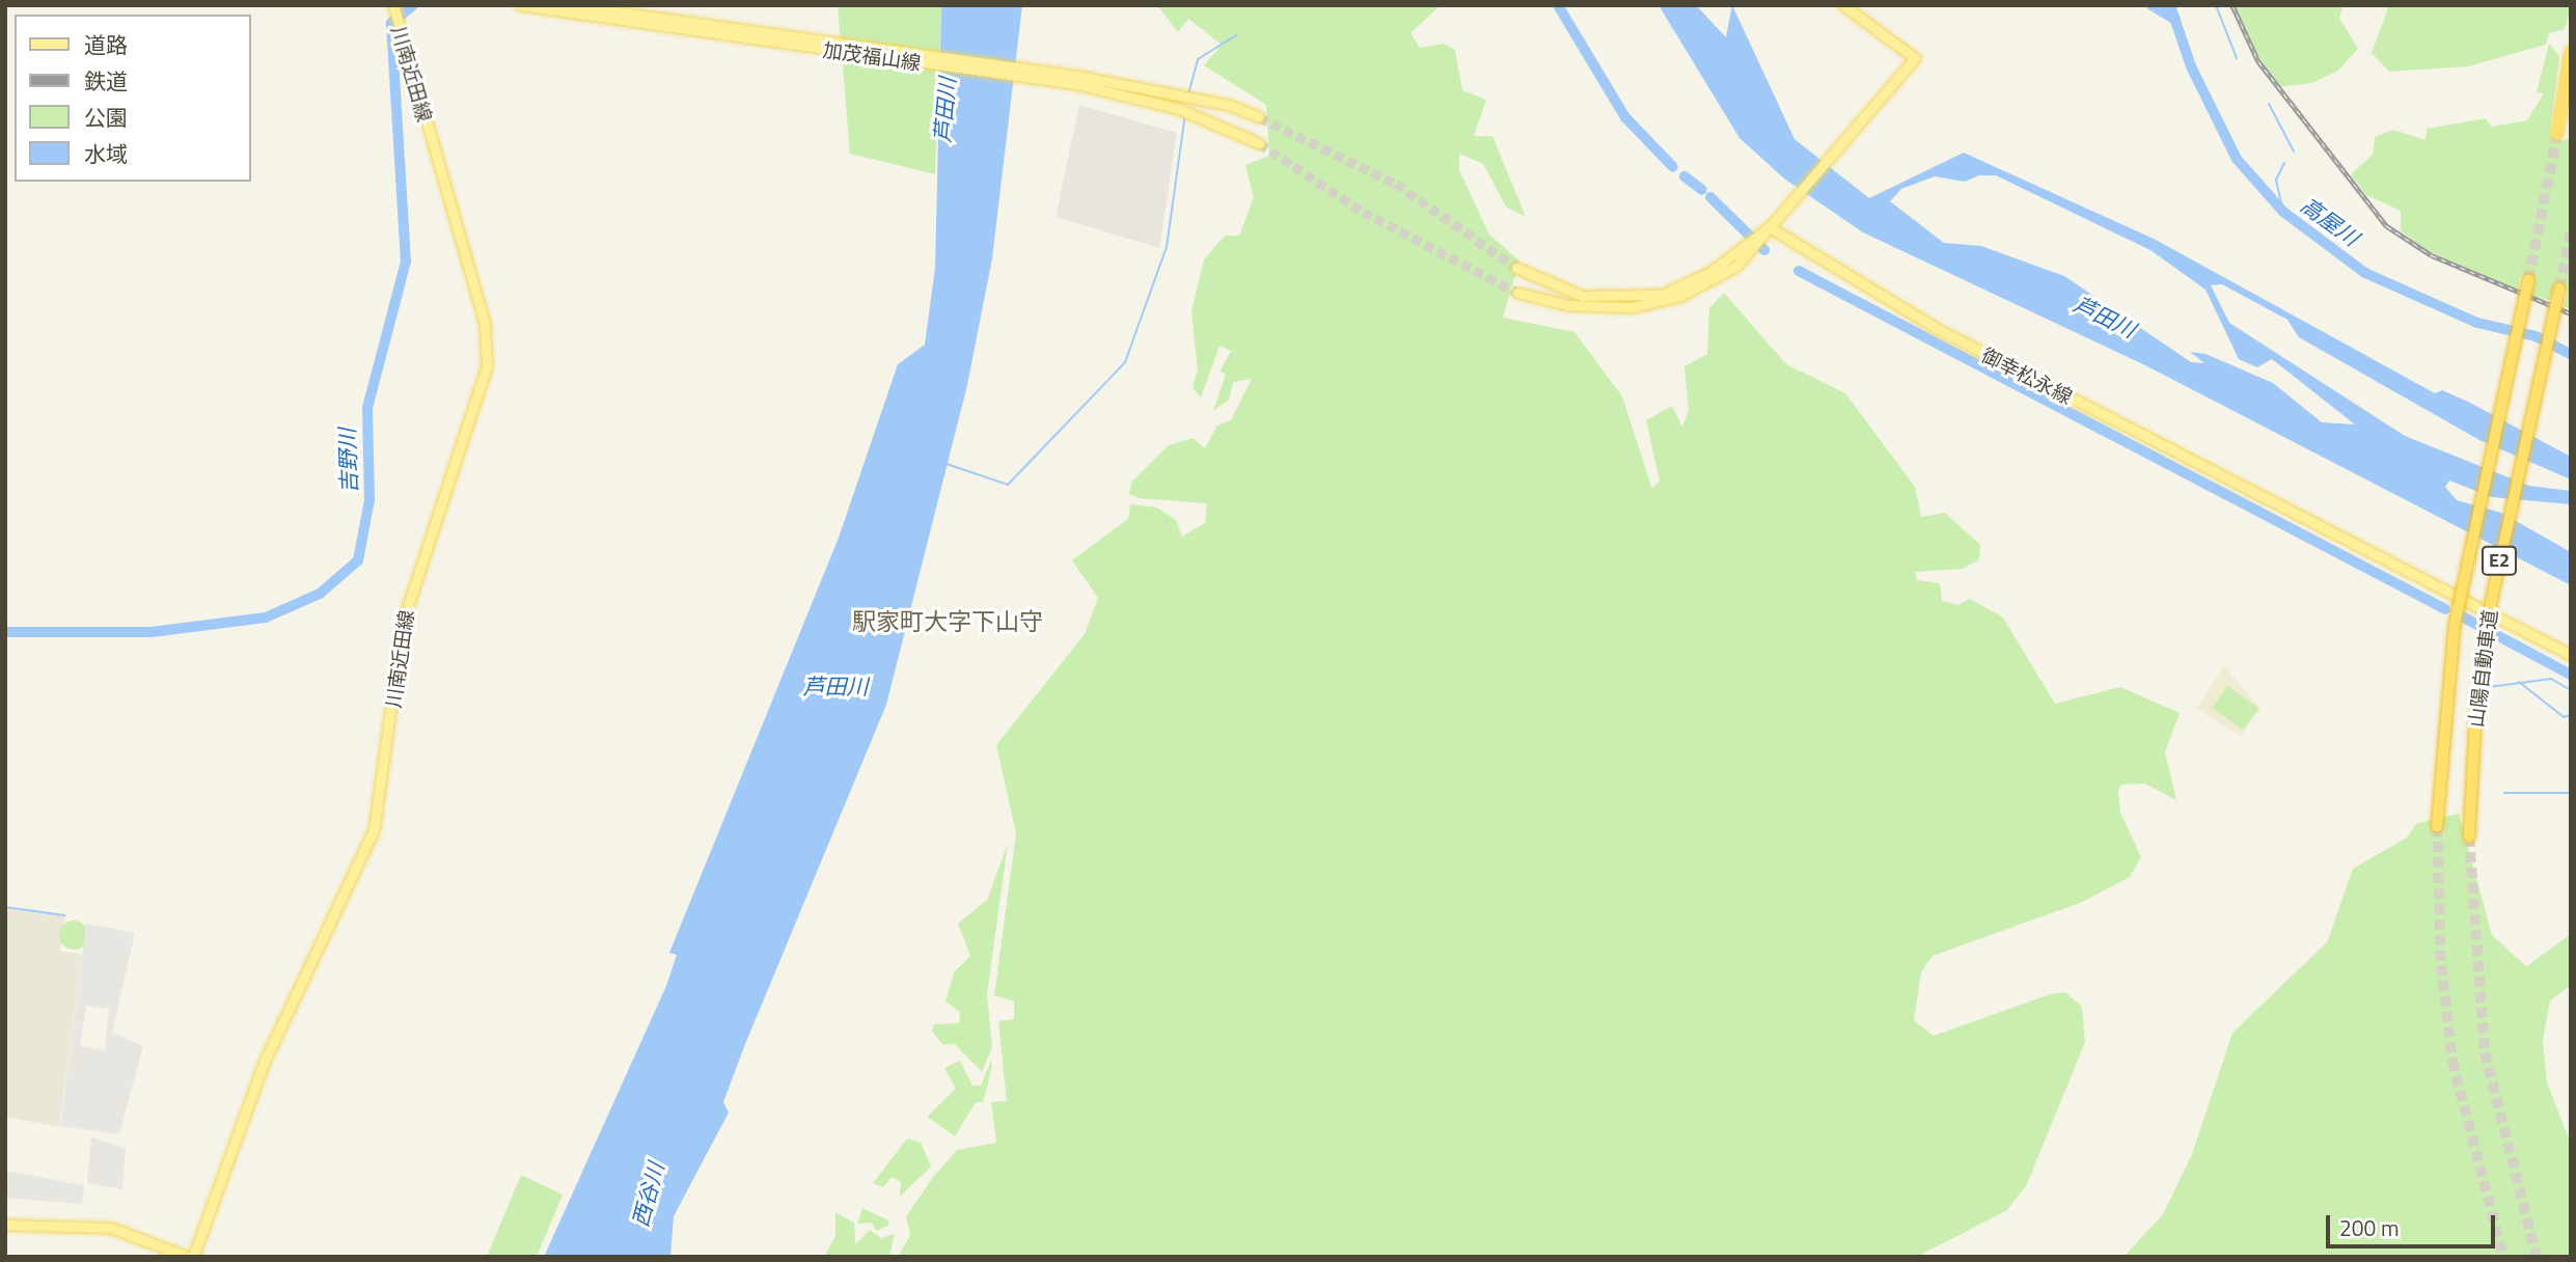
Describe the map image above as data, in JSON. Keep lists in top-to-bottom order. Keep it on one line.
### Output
{"streets":{"highway":["E2","山陽自動車道"],"main road":["加茂福山線","川南近田線","御幸松永線"]},"districts":["駅家町大字下山守"],"water":["芦田川","高屋川","吉野川","西谷川"],"legend":["道路","鉄道","公園","水域"],"scale_bar":"200 m"}
